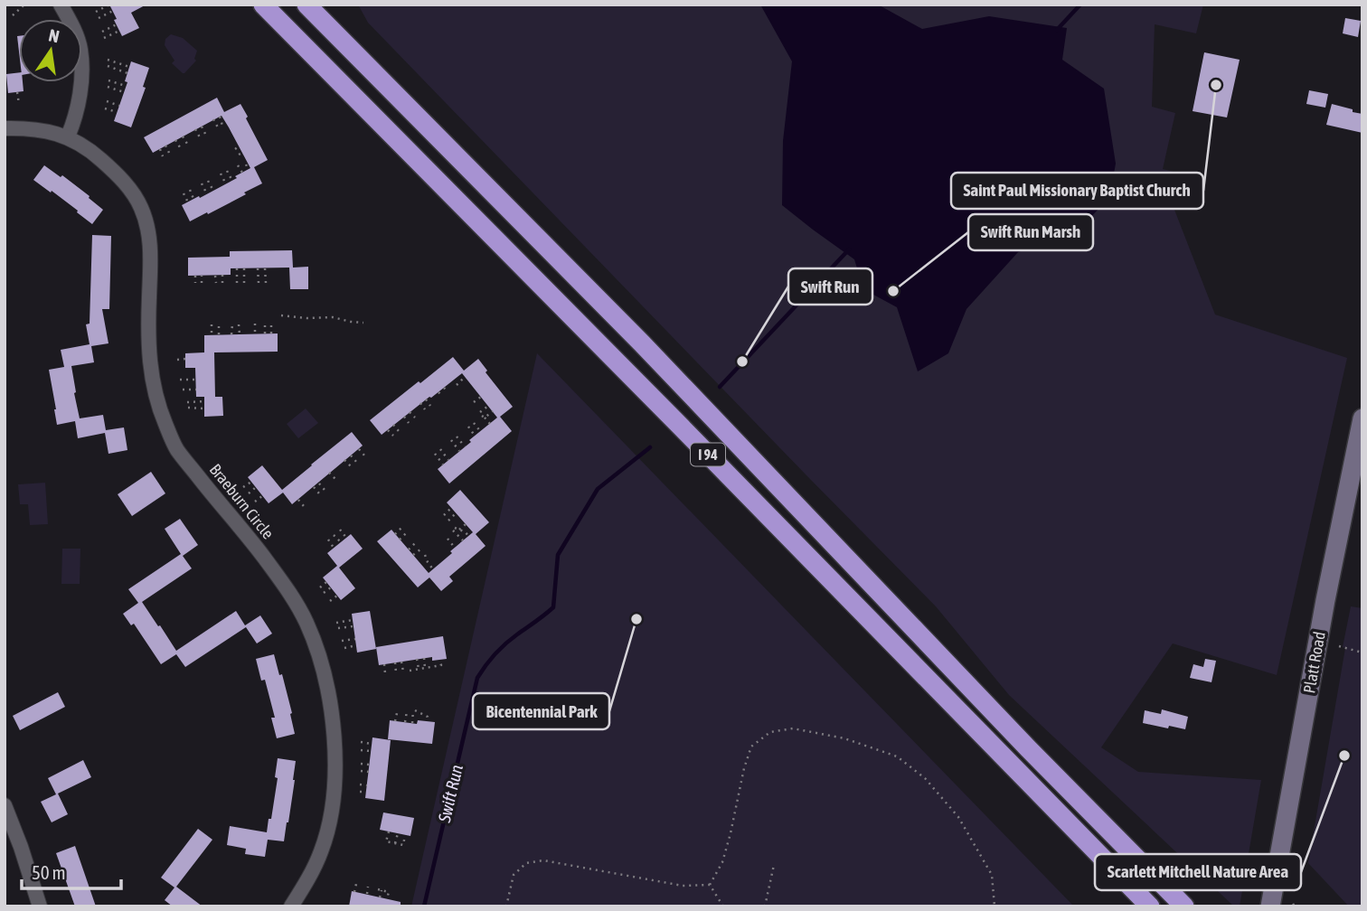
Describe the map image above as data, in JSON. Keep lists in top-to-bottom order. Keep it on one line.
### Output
{"streets":{"highway":["I 94"],"main road":["Platt Road"],"street":["Braeburn Circle"]},"water":["Swift Run"],"places":["Saint Paul Missionary Baptist Church","Swift Run Marsh","Swift Run","Bicentennial Park","Scarlett Mitchell Nature Area"],"scale_bar":"50 m","north":"top"}
